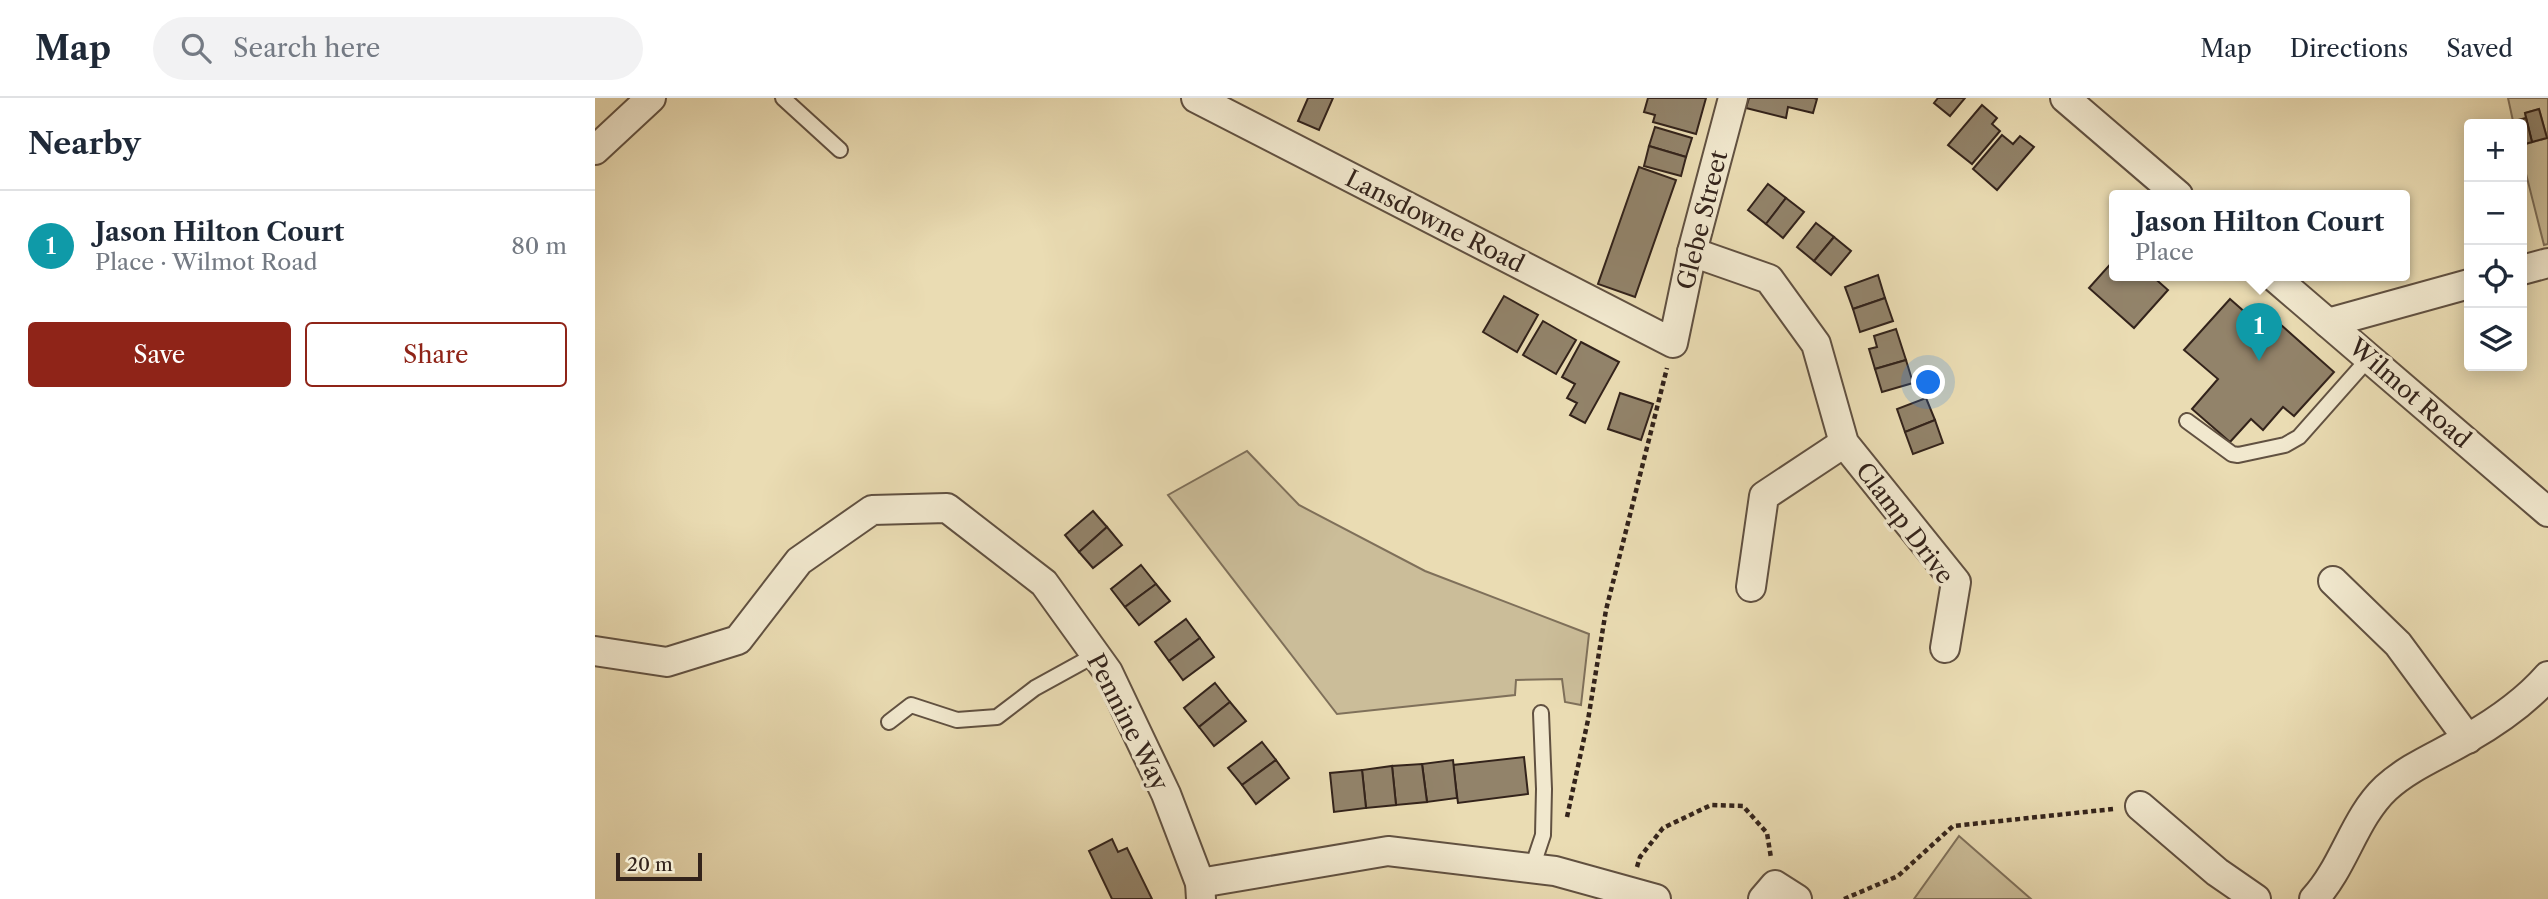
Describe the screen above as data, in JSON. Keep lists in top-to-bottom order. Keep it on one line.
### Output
{"streets":{"street":["Glebe Street","Lansdowne Road","Wilmot Road","Clamp Drive","Pennine Way"]},"crossings":[["Glebe Street","Lansdowne Road"],["Glebe Street","Clamp Drive"]],"scale_bar":"20 m","page":{"header":"Map","search":"Search here","nav":["Map","Directions","Saved"],"heading":"Nearby","map_buttons":["+","−"],"list":[{"mark":"1","name":"Jason Hilton Court","note":"Place · Wilmot Road","value":"80 m"}],"popup":["Jason Hilton Court","Place"],"buttons":["Save","Share"],"pins":"1","scale":"20 m"}}
